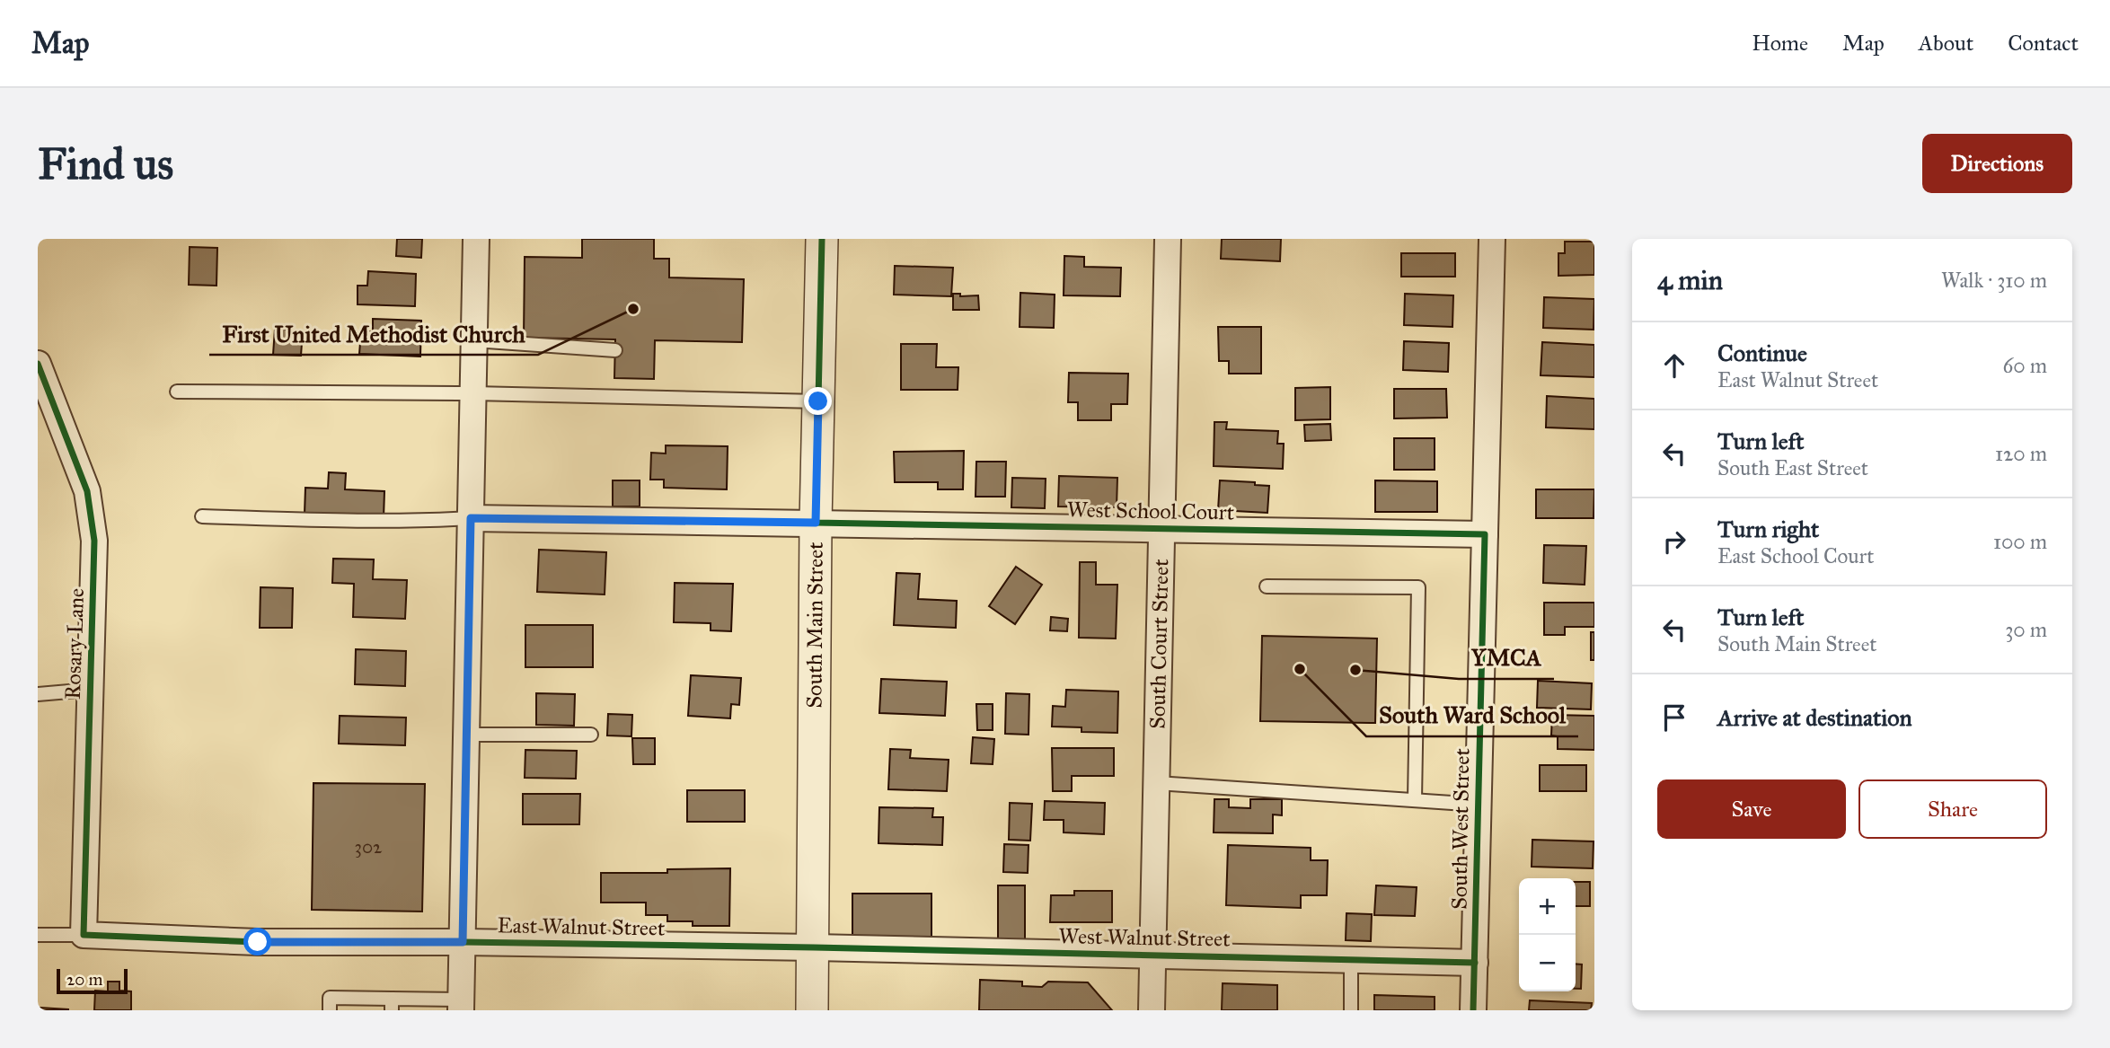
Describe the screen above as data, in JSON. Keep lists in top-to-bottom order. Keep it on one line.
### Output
{"streets":{"street":["West School Court","South Main Street","Rosary Lane","South Court Street","South West Street","East Walnut Street","West Walnut Street"]},"crossings":[["West School Court","South Main Street"],["West School Court","South Court Street"],["West School Court","South West Street"],["South Main Street","East Walnut Street"],["South Main Street","West Walnut Street"],["Rosary Lane","East Walnut Street"],["South Court Street","West Walnut Street"],["South West Street","West Walnut Street"],["East Walnut Street","West Walnut Street"]],"places":["First United Methodist Church","South Ward School","YMCA"],"house_numbers":["302"],"scale_bar":"20 m","page":{"header":"Map","nav":["Home","Map","About","Contact"],"buttons":["Directions",["Save","Share"]],"title":"Find us","heading":["4 min","Walk · 310 m"],"list":[["Continue","East Walnut Street","60 m"],["Turn left","South East Street","120 m"],["Turn right","East School Court","100 m"],["Turn left","South Main Street","30 m"],"Arrive at destination"],"map_buttons":["+","−"],"scale":"20 m"}}
